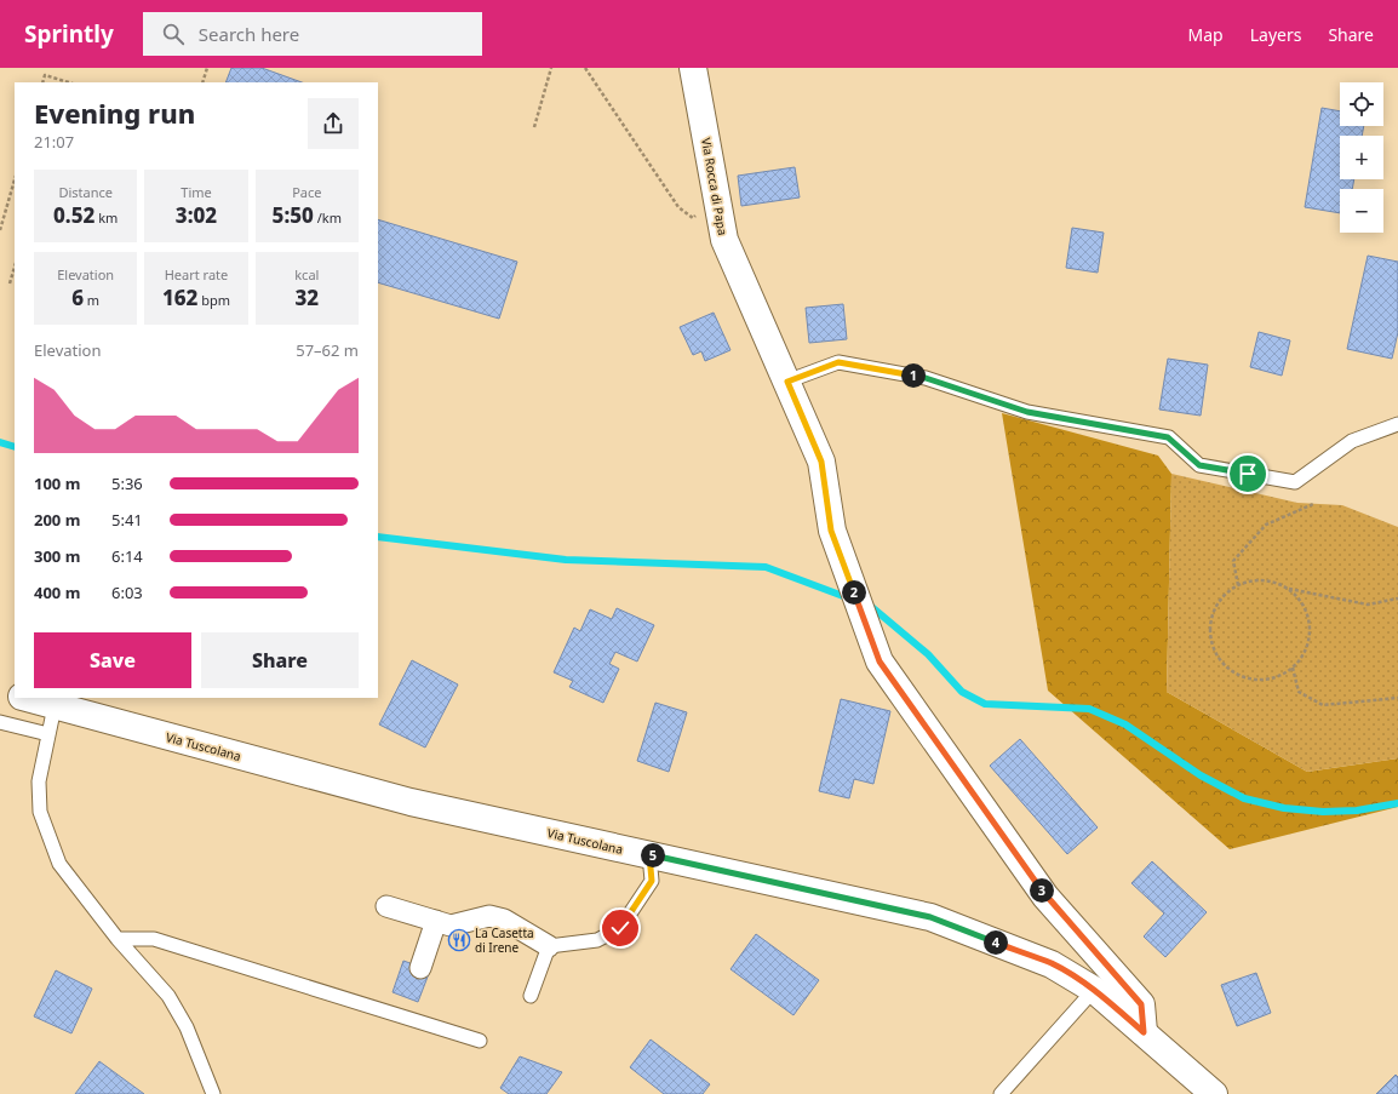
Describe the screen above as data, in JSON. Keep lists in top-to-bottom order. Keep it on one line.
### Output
{"streets":{"main road":["Via Rocca di Papa","Via Tuscolana"]},"crossings":[["Via Rocca di Papa","Via Tuscolana"]],"places":{"restaurant":["La Casetta di Irene"]},"page":{"header":"Sprintly","search":"Search here","nav":["Map","Layers","Share"],"map_buttons":["+","−"],"heading":["Evening run","21:07"],"stats":[["Distance","0.52 km"],["Time","3:02"],["Pace","5:50 /km"],["Elevation","6 m"],["Heart rate","162 bpm"],["kcal","32"]],"chart":["Elevation","57–62 m"],"pins":["1","2","5","3","4"],"list":[{"name":"100 m","note":"5:36"},{"name":"200 m","note":"5:41"},{"name":"300 m","note":"6:14"},{"name":"400 m","note":"6:03"}],"buttons":["Save","Share"]}}
